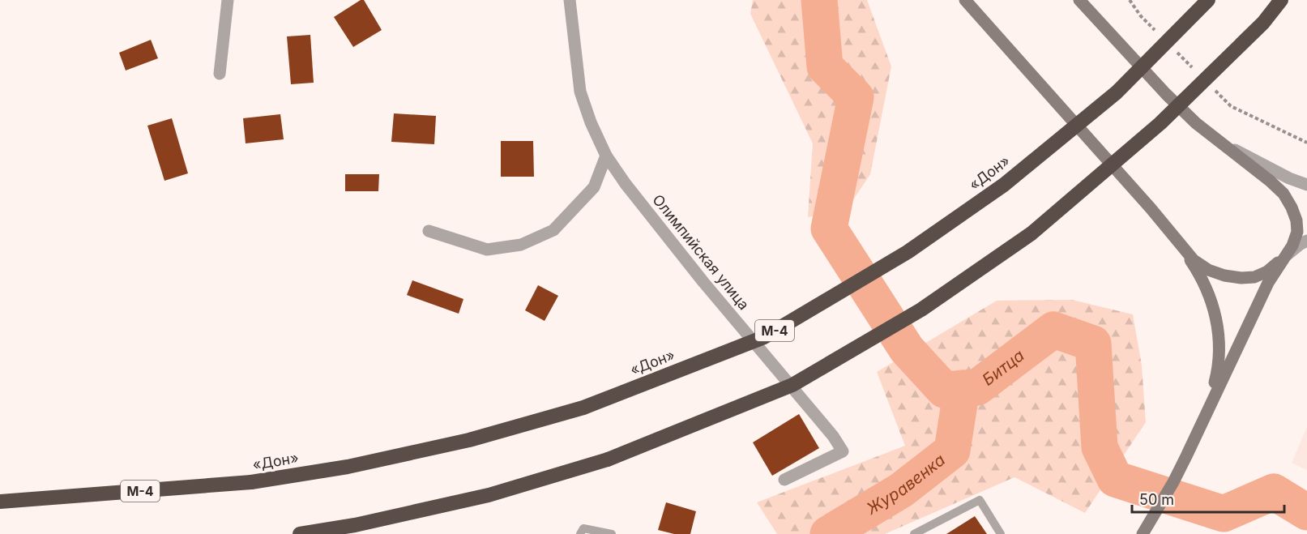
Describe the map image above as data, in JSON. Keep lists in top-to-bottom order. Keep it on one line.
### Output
{"streets":{"highway":["«Дон»","М-4"],"street":["Олимпийская улица"]},"water":["Битца","Журавенка"],"scale_bar":"50 m"}
